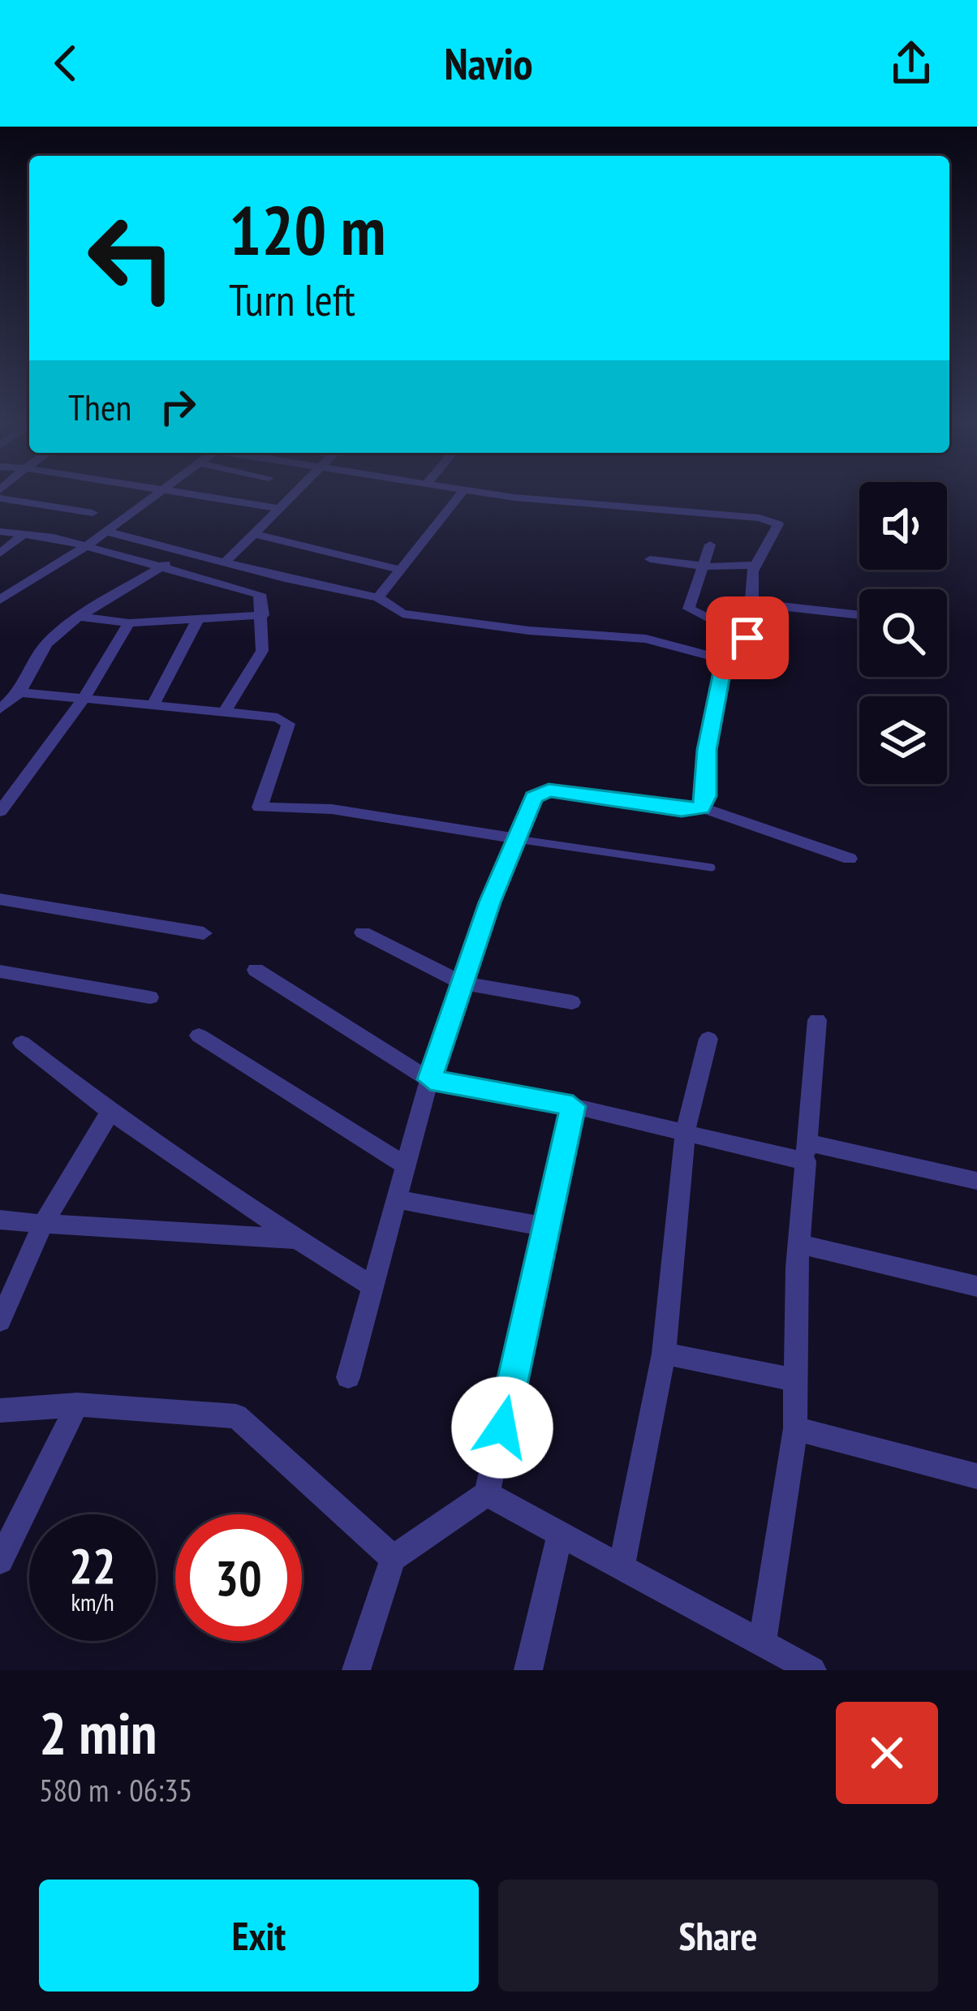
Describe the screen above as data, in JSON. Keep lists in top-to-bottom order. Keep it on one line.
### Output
{"page":{"header":"Navio","turn":["120 m","Turn left"],"then":"Then","speed":"22 km/h","limit":"30","heading":["2 min","580 m · 06:35"],"buttons":["Exit","Share"]}}
